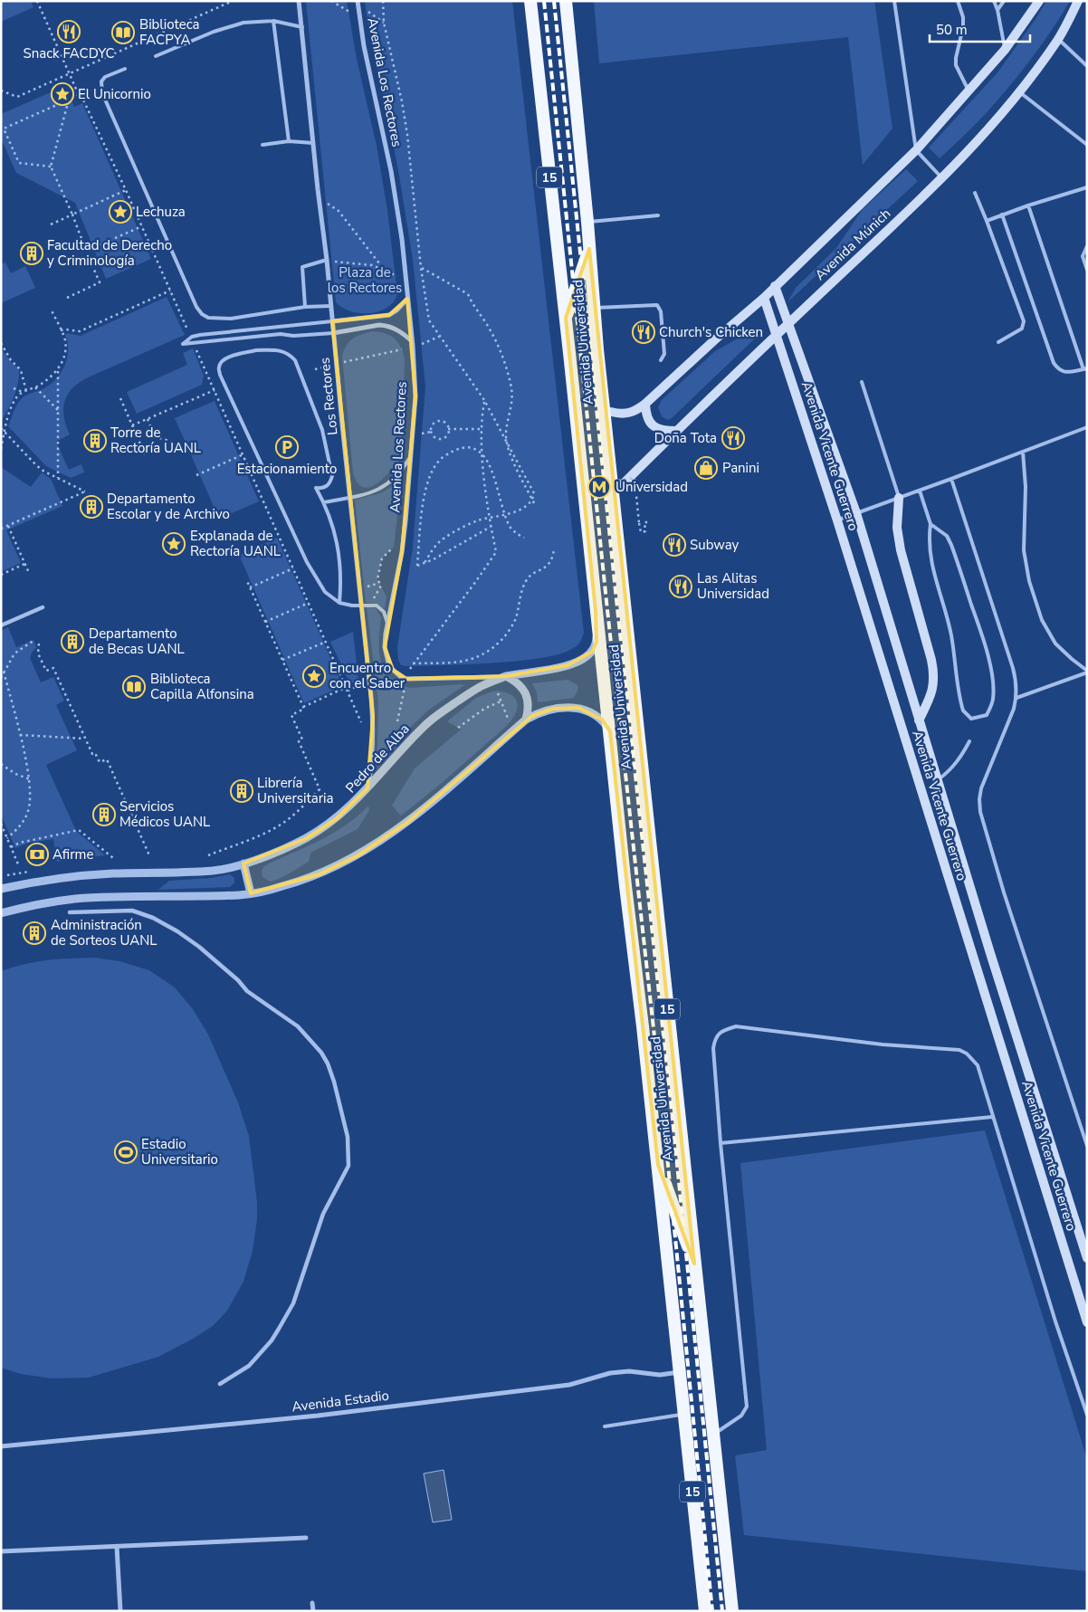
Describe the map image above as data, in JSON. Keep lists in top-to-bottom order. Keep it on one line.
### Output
{"streets":{"highway":["15","Avenida Universidad"],"main road":["Avenida Múnich","Avenida Vicente Guerrero"],"street":["Avenida Los Rectores","Los Rectores","Pedro de Alba","Avenida Estadio"]},"crossings":[["Avenida Los Rectores","Pedro de Alba"],["15","Avenida Universidad"],["15","Avenida Estadio"],["Avenida Múnich","Avenida Vicente Guerrero"],["Avenida Universidad","Pedro de Alba"],["Avenida Universidad","Avenida Estadio"],["Los Rectores","Pedro de Alba"]],"parks":["Plaza de los Rectores"],"places":{"restaurant":["Snack FACDYC","Church's Chicken","Doña Tota","Subway","Las Alitas Universidad"],"library":["Biblioteca FACPYA","Biblioteca Capilla Alfonsina"],"place":["El Unicornio","Lechuza","Explanada de Rectoría UANL","Encuentro con el Saber"],"building":["Facultad de Derecho y Criminología","Torre de Rectoría UANL","Departamento Escolar y de Archivo","Departamento de Becas UANL","Librería Universitaria","Servicios Médicos UANL","Administración de Sorteos UANL"],"parking":["Estacionamiento"],"shop":["Panini"],"metro station":["Universidad"],"bank":["Afirme"],"sports":["Estadio Universitario"]},"scale_bar":"50 m"}
